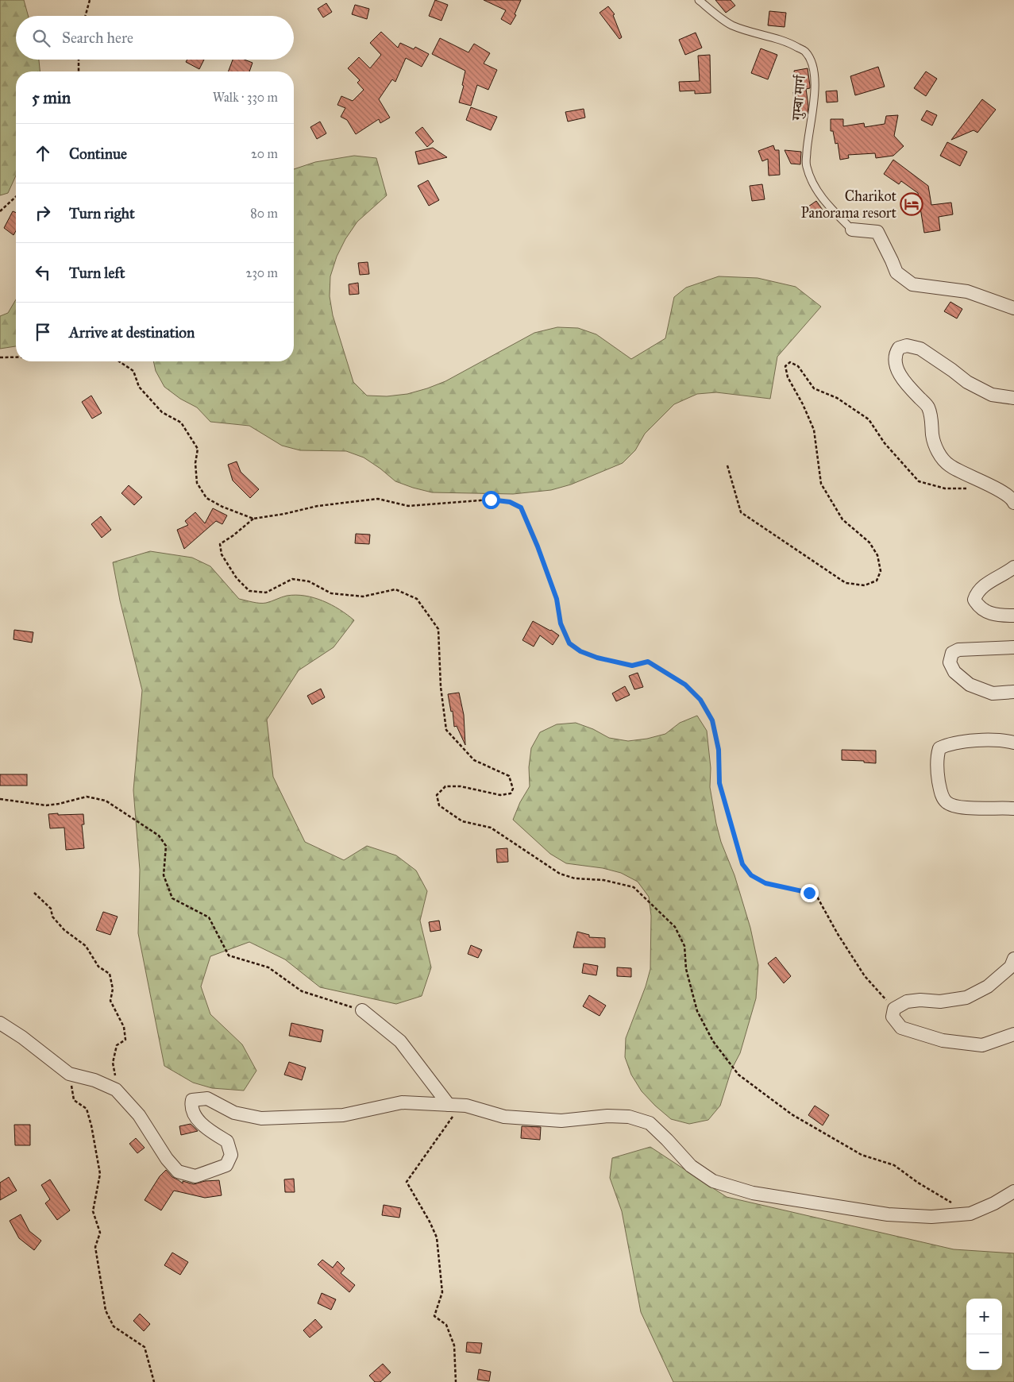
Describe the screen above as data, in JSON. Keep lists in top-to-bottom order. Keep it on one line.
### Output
{"streets":{"lane":["गुम्बा मार्ग"]},"places":{"hotel":["Charikot Panorama resort"]},"page":{"search":"Search here","heading":["5 min","Walk · 330 m"],"list":[["Continue","20 m"],["Turn right","80 m"],["Turn left","230 m"],"Arrive at destination"],"map_buttons":["+","−"]}}
